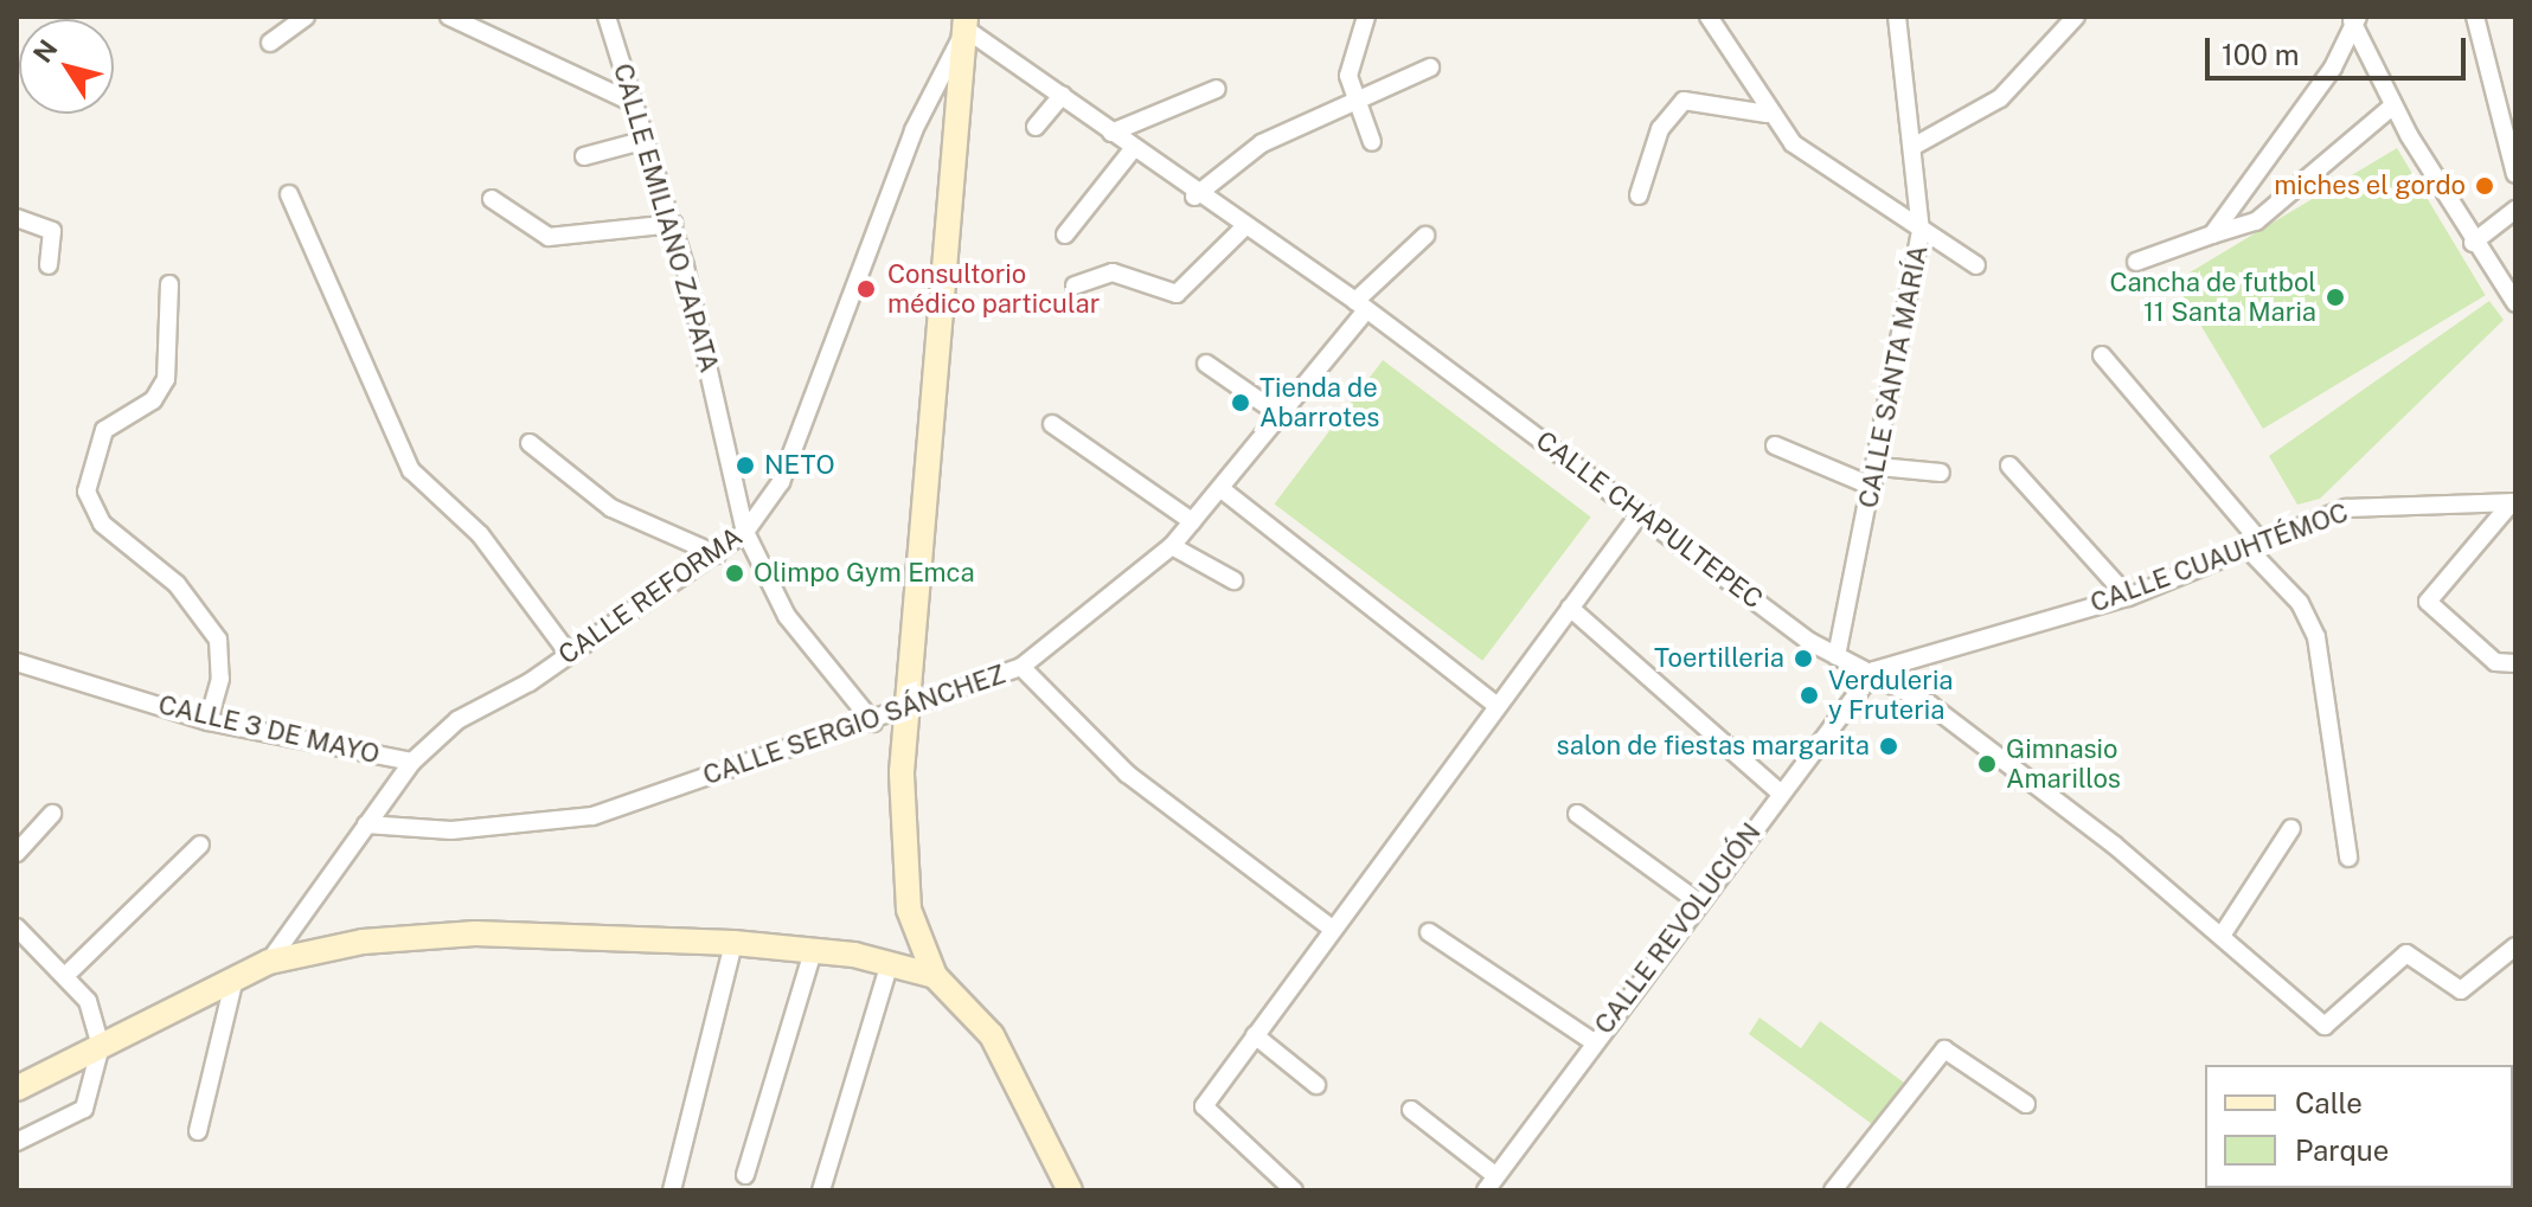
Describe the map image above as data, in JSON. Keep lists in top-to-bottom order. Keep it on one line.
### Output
{"streets":{"street":["CALLE EMILIANO ZAPATA","CALLE SANTA MARÍA","CALLE CHAPULTEPEC","CALLE CUAUHTÉMOC","CALLE REFORMA","CALLE SERGIO SÁNCHEZ","CALLE 3 DE MAYO","CALLE REVOLUCIÓN"]},"crossings":[["CALLE EMILIANO ZAPATA","CALLE REFORMA"],["CALLE EMILIANO ZAPATA","CALLE SERGIO SÁNCHEZ"],["CALLE SANTA MARÍA","CALLE CHAPULTEPEC"],["CALLE CHAPULTEPEC","CALLE CUAUHTÉMOC"],["CALLE CHAPULTEPEC","CALLE REFORMA"],["CALLE CHAPULTEPEC","CALLE SERGIO SÁNCHEZ"],["CALLE CHAPULTEPEC","CALLE REVOLUCIÓN"],["CALLE CUAUHTÉMOC","CALLE REVOLUCIÓN"],["CALLE REFORMA","CALLE SERGIO SÁNCHEZ"],["CALLE REFORMA","CALLE 3 DE MAYO"]],"places":["miches el gordo","Consultorio médico particular","Cancha de futbol 11 Santa Maria","Tienda de Abarrotes","NETO","Olimpo Gym Emca","Toertilleria","Verduleria y Fruteria","salon de fiestas margarita","Gimnasio Amarillos"],"legend":["Calle","Parque"],"scale_bar":"100 m","north":"top left"}
